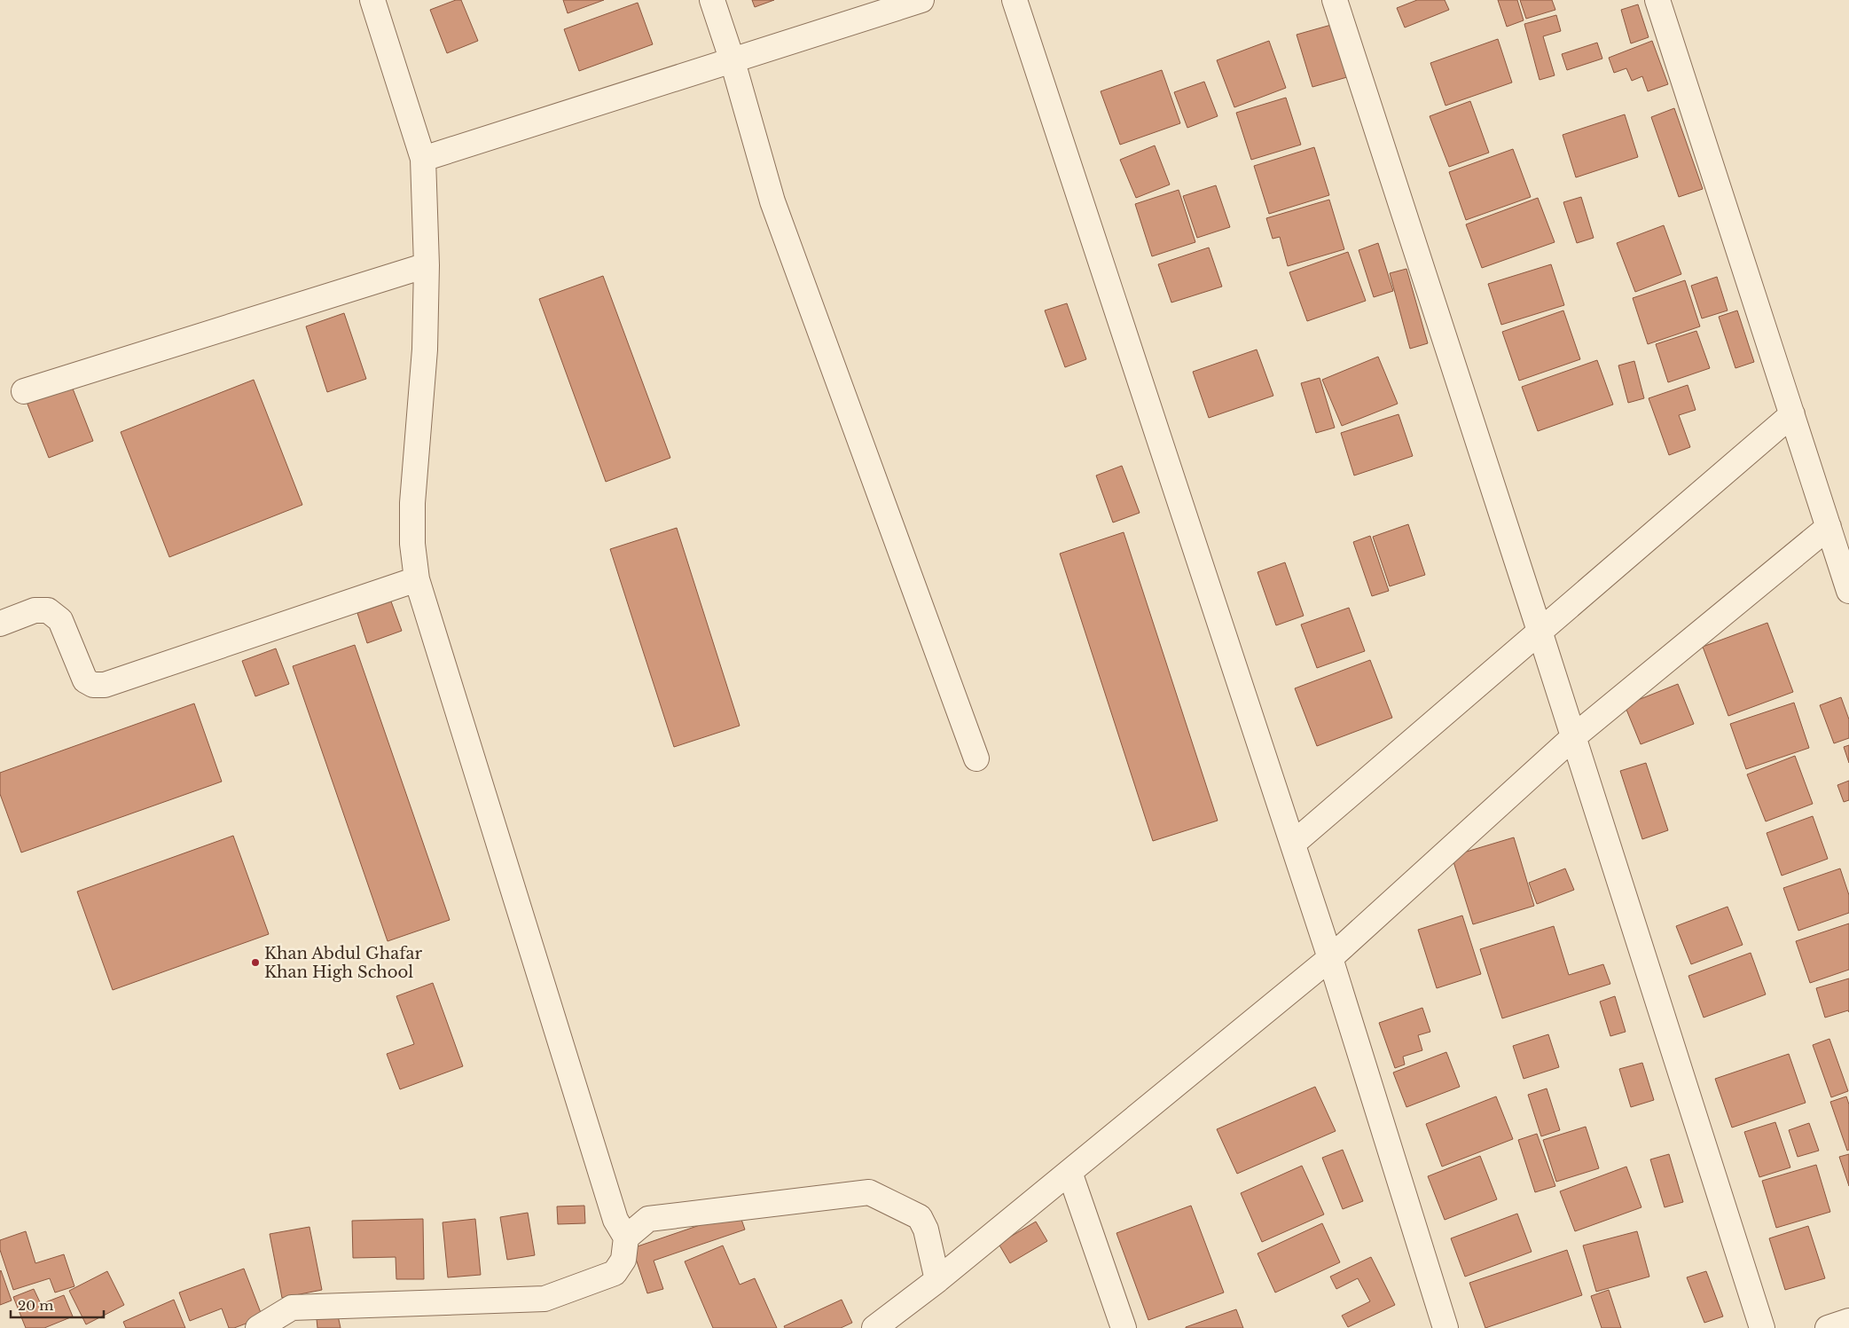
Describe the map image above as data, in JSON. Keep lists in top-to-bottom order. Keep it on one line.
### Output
{"places":["Khan Abdul Ghafar Khan High School"],"scale_bar":"20 m"}
